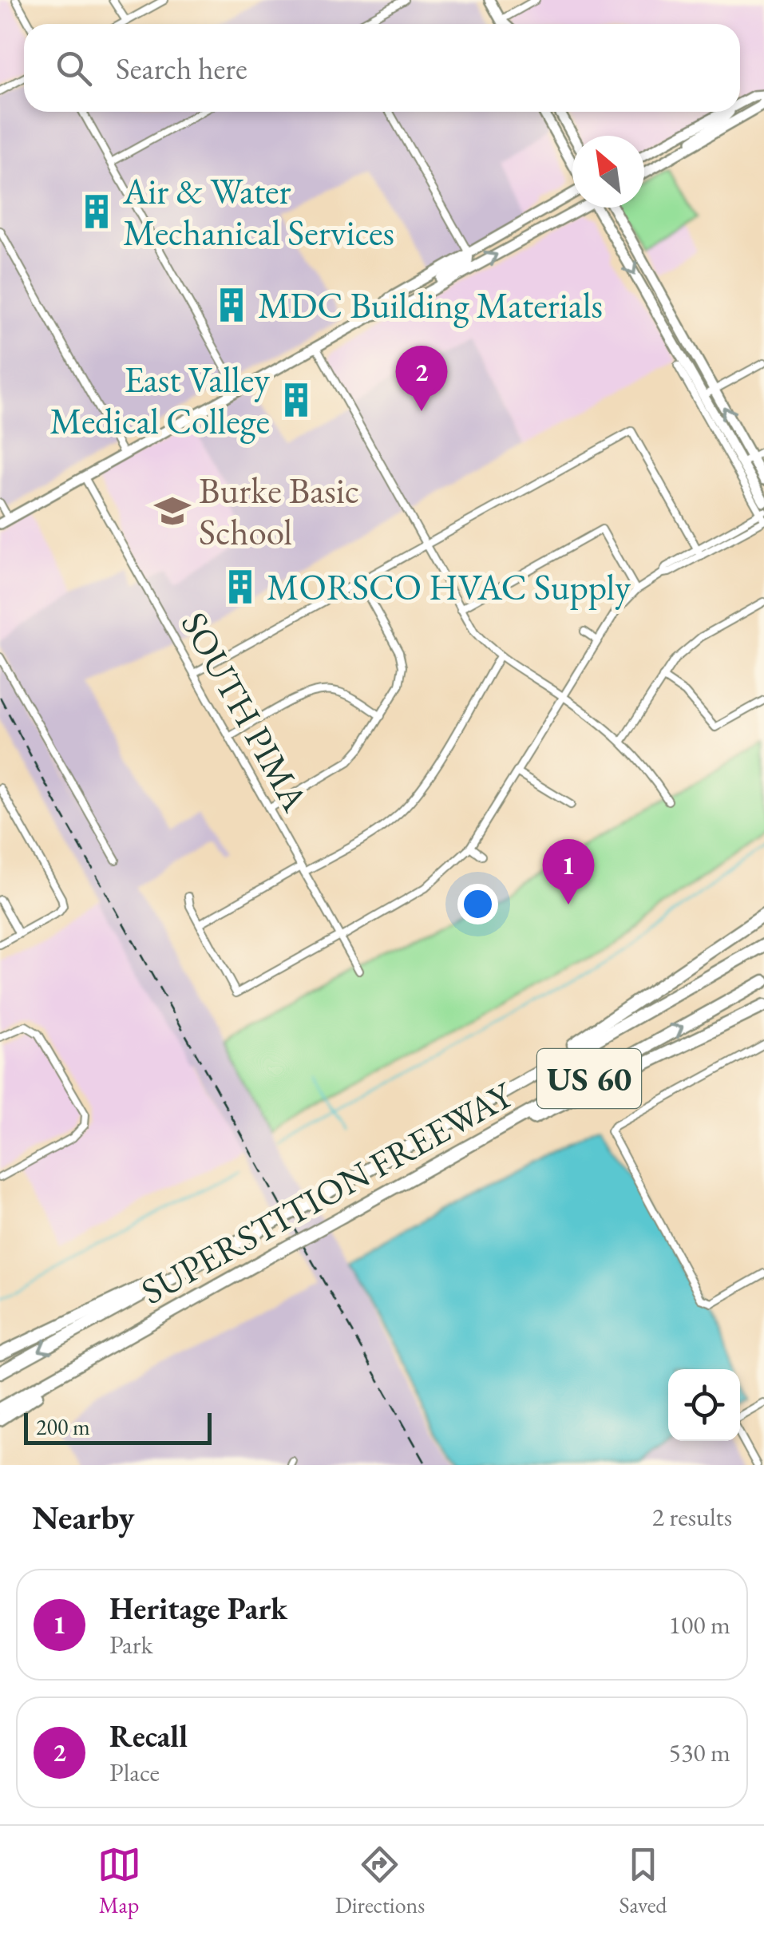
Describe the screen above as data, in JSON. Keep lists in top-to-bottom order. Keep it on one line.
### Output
{"streets":{"highway":["US 60","SUPERSTITION FREEWAY"],"street":["SOUTH PIMA"]},"places":{"building":["Air & Water Mechanical Services","MDC Building Materials","East Valley Medical College","MORSCO HVAC Supply"],"school or university":["Burke Basic School"]},"scale_bar":"200 m","north":"top left","page":{"search":"Search here","pins":["2","1"],"scale":"200 m","heading":["Nearby","2 results"],"list":[{"mark":"1","name":"Heritage Park","note":"Park","value":"100 m"},{"mark":"2","name":"Recall","note":"Place","value":"530 m"}],"nav":["Map","Directions","Saved"]}}
